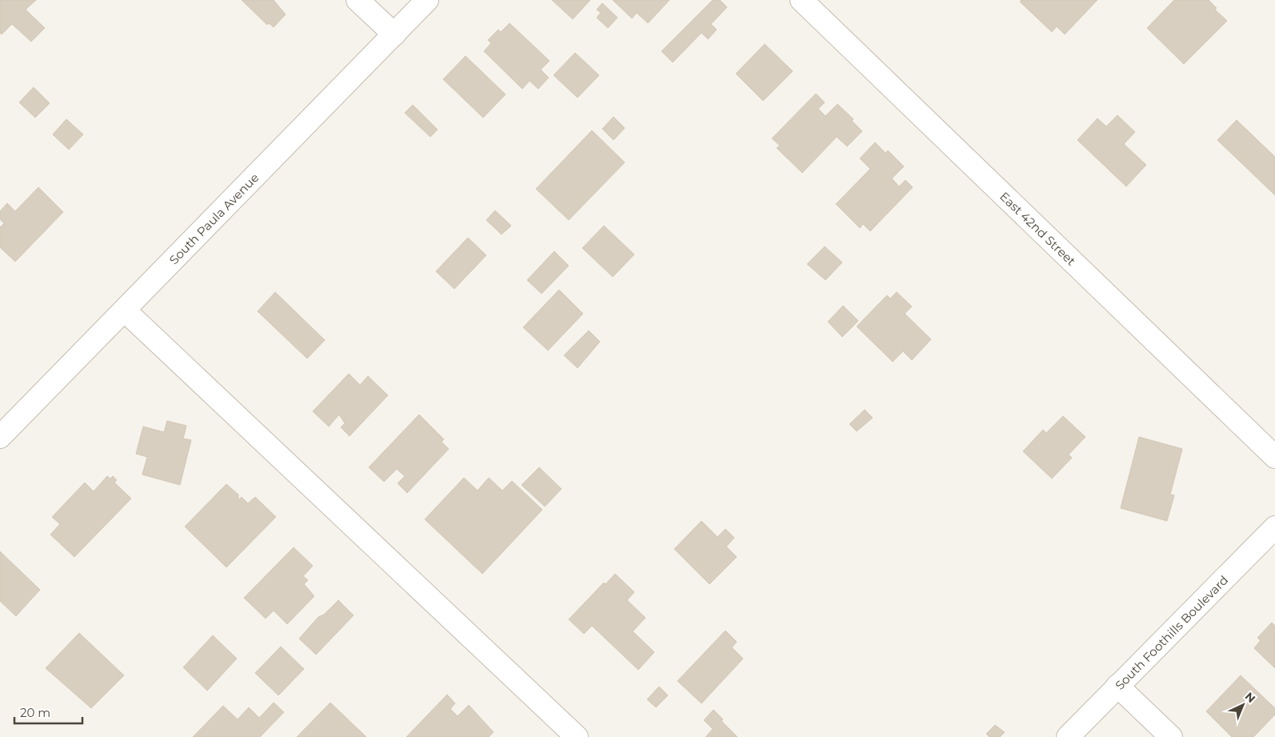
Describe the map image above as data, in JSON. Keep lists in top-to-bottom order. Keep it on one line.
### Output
{"streets":{"street":["South Paula Avenue","East 42nd Street","South Foothills Boulevard"]},"scale_bar":"20 m","north":"top right"}
